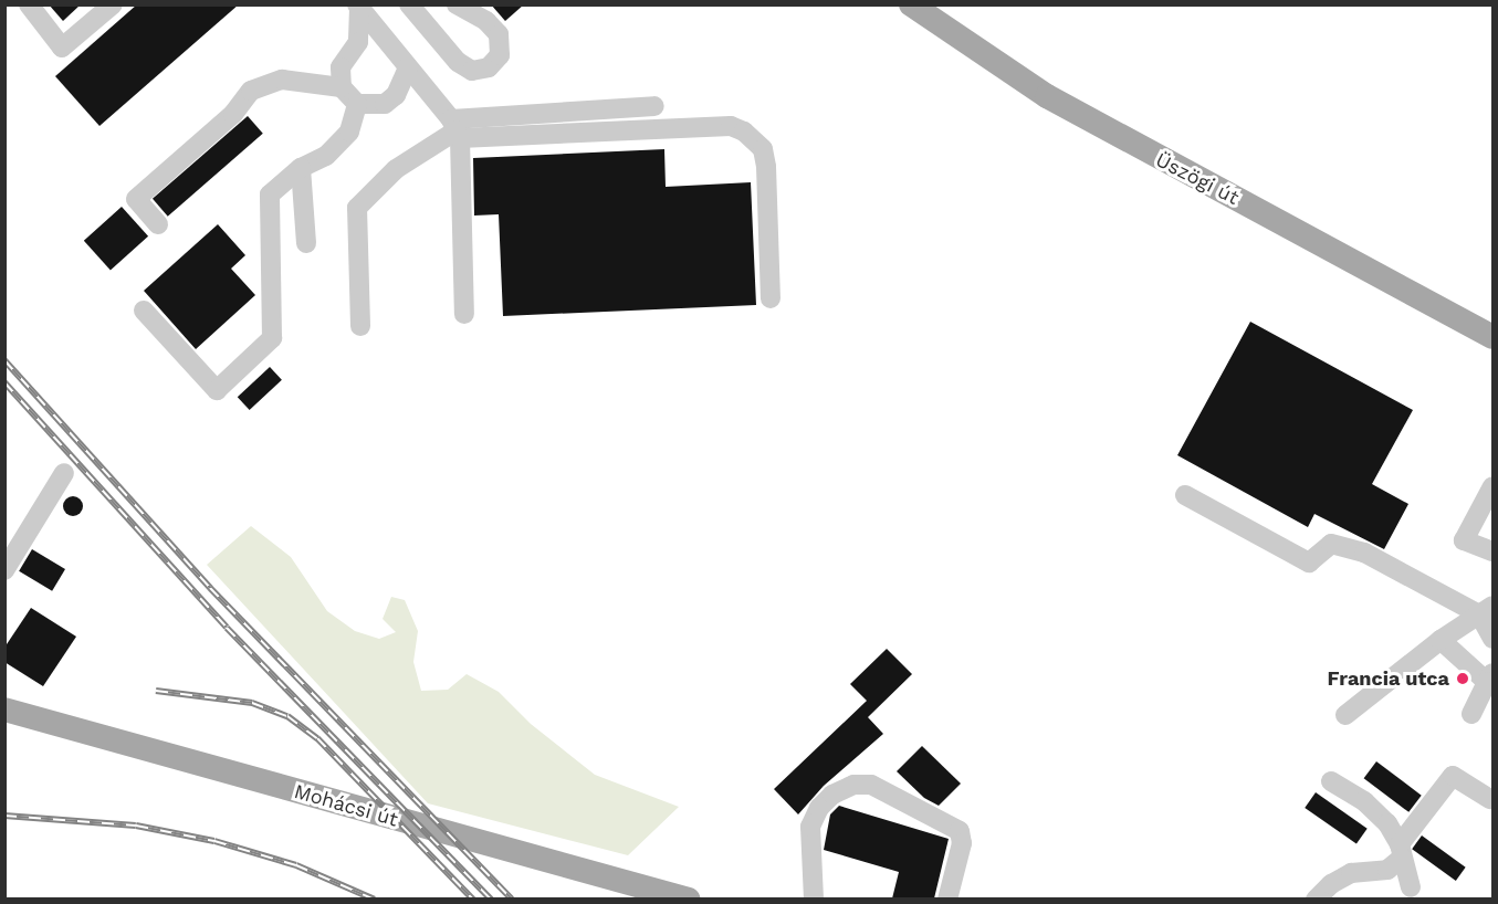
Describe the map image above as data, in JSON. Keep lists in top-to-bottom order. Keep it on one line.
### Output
{"streets":{"main road":["Üszögi út","Mohácsi út"]},"places":["Francia utca"]}
